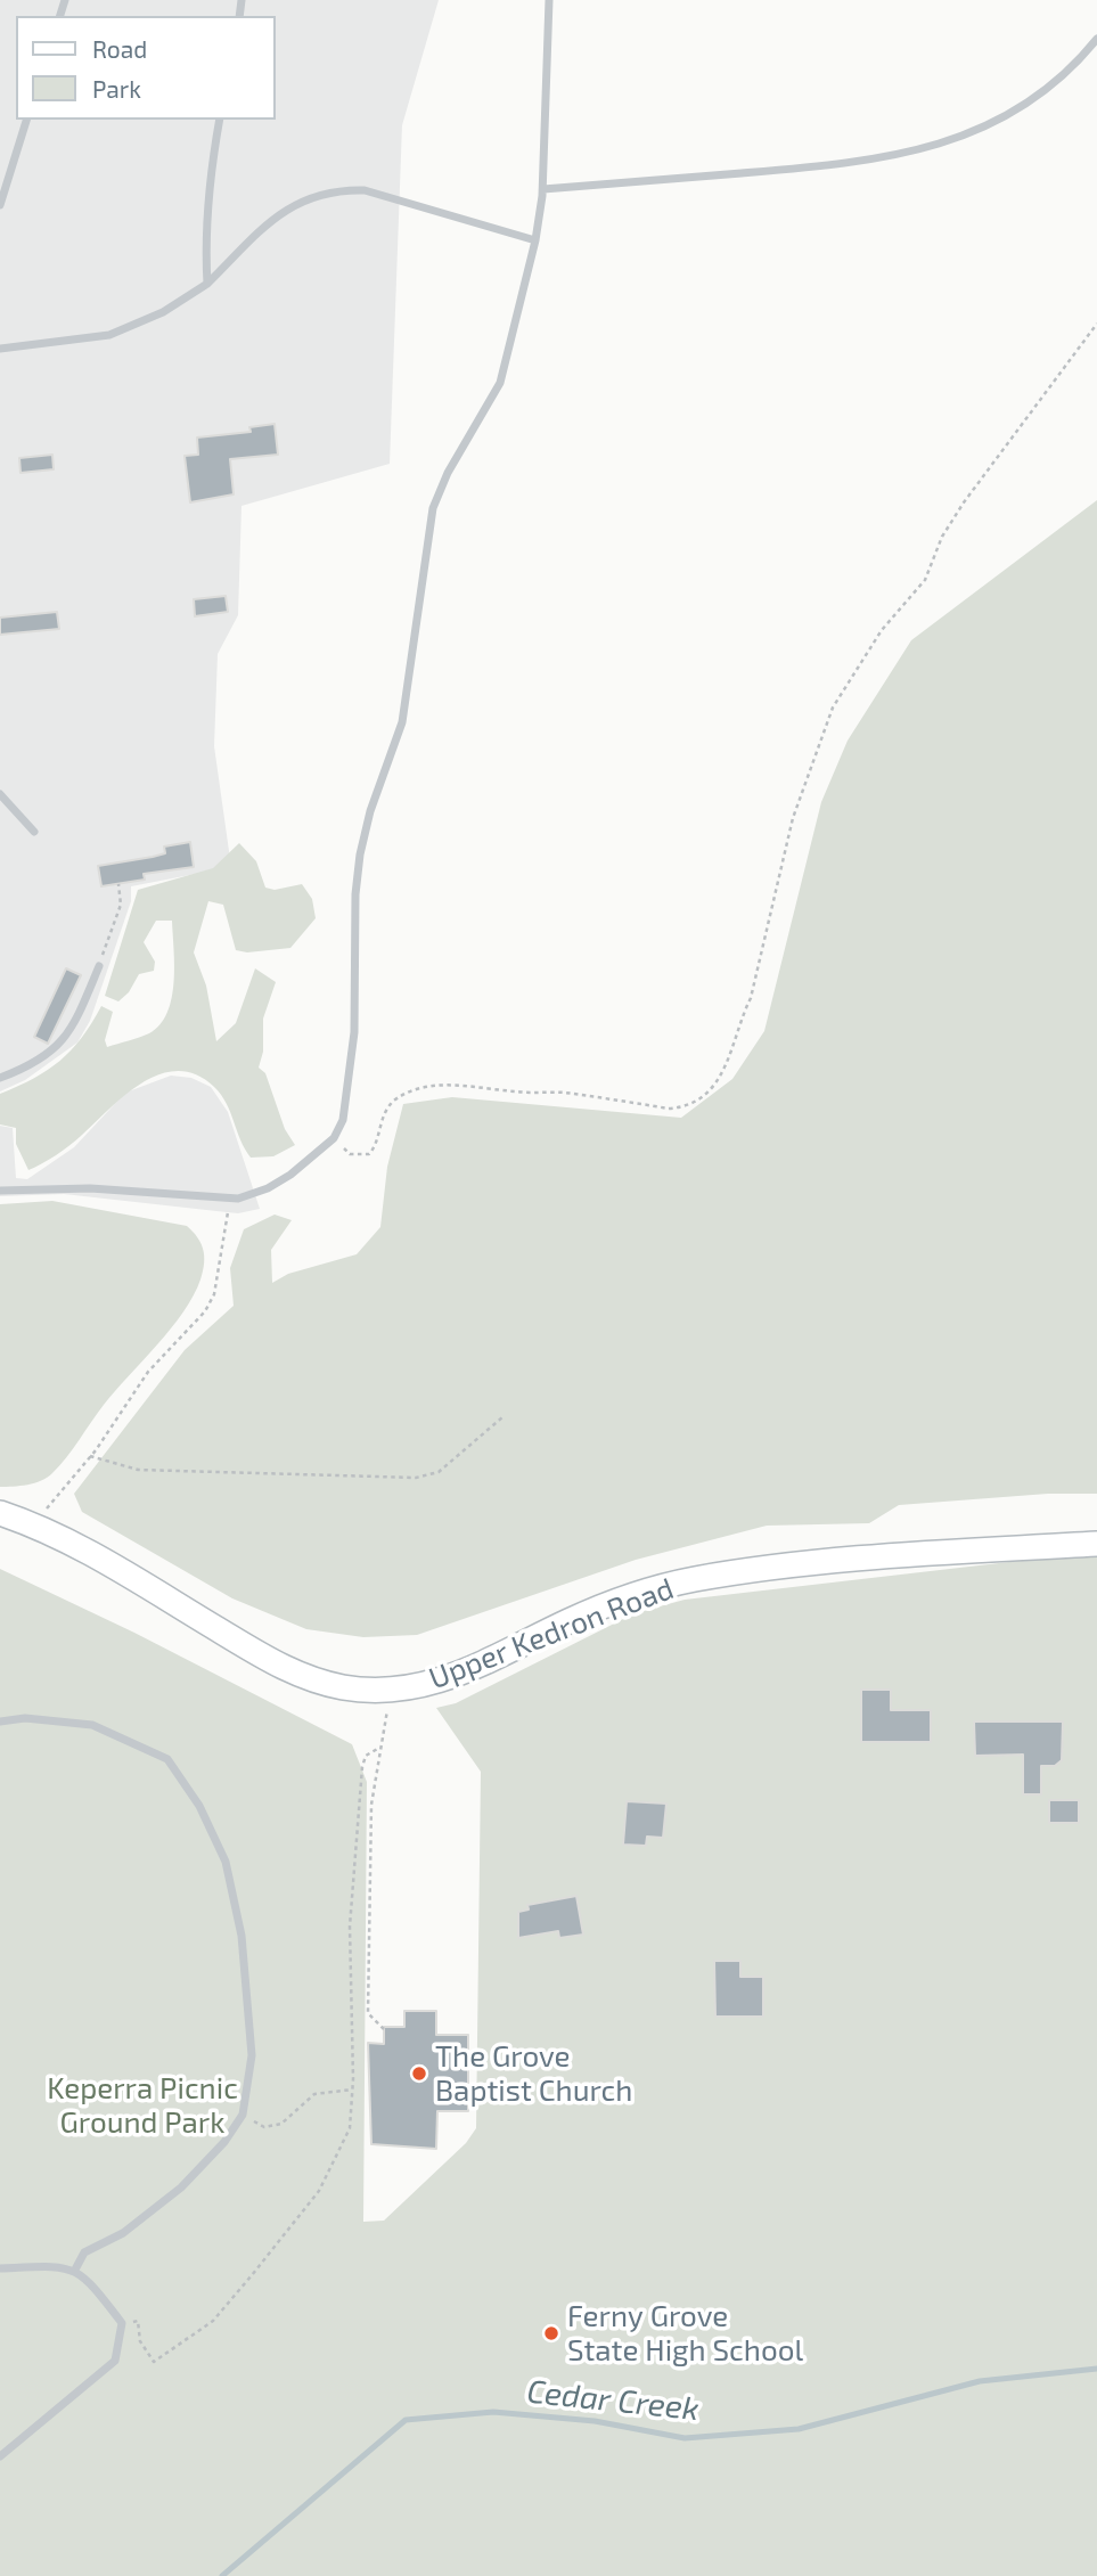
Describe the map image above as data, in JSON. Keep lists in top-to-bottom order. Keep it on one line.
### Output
{"streets":{"main road":["Upper Kedron Road"]},"water":["Cedar Creek"],"parks":["Keperra Picnic Ground Park"],"places":["The Grove Baptist Church","Ferny Grove State High School"],"legend":["Road","Park"]}
